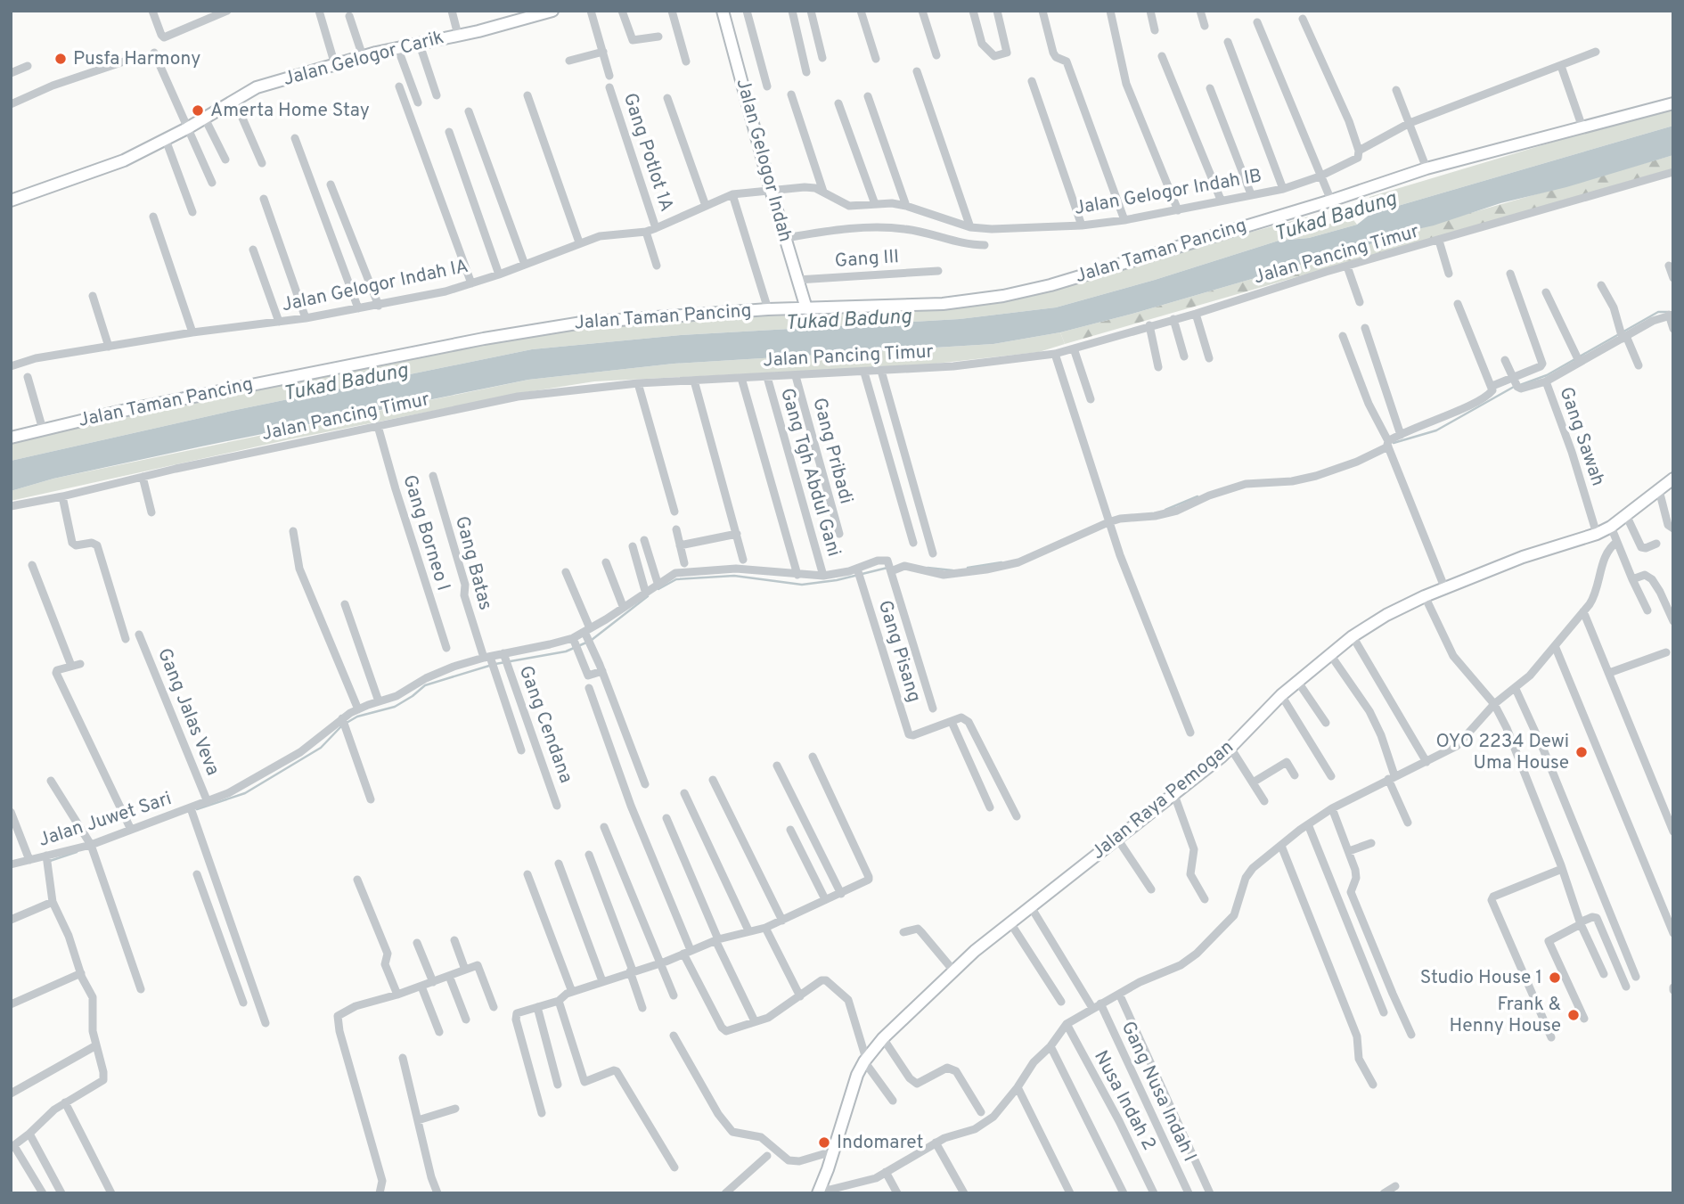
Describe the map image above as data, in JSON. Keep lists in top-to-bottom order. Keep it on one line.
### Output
{"streets":{"street":["Jalan Gelogor Carik","Gang Potlot 1A","Jalan Gelogor Indah","Jalan Gelogor Indah IB","Jalan Taman Pancing","Jalan Pancing Timur","Gang III","Jalan Gelogor Indah IA","Gang Sawah","Gang Pribadi","Gang Tgh Abdul Gani","Gang Borneo I","Gang Batas","Gang Pisang","Gang Jalas Veva","Gang Cendana","Jalan Raya Pemogan","Jalan Juwet Sari","Gang Nusa Indah I","Nusa Indah 2"]},"crossings":[["Gang Potlot 1A","Jalan Gelogor Indah IA"],["Jalan Gelogor Indah","Jalan Gelogor Indah IB"],["Jalan Gelogor Indah","Jalan Taman Pancing"],["Jalan Gelogor Indah","Gang III"],["Jalan Gelogor Indah","Jalan Gelogor Indah IA"],["Jalan Gelogor Indah IB","Jalan Gelogor Indah IA"],["Jalan Pancing Timur","Gang Pribadi"],["Jalan Pancing Timur","Gang Tgh Abdul Gani"],["Jalan Pancing Timur","Gang Borneo I"],["Gang Sawah","Jalan Raya Pemogan"],["Gang Tgh Abdul Gani","Jalan Juwet Sari"],["Gang Batas","Jalan Juwet Sari"],["Gang Pisang","Jalan Juwet Sari"],["Gang Jalas Veva","Jalan Juwet Sari"],["Gang Cendana","Jalan Juwet Sari"],["Jalan Raya Pemogan","Gang Nusa Indah I"]],"water":["Tukad Badung"],"places":["Pusfa Harmony","Amerta Home Stay","OYO 2234 Dewi Uma House","Studio House 1","Frank & Henny House","Indomaret"]}
